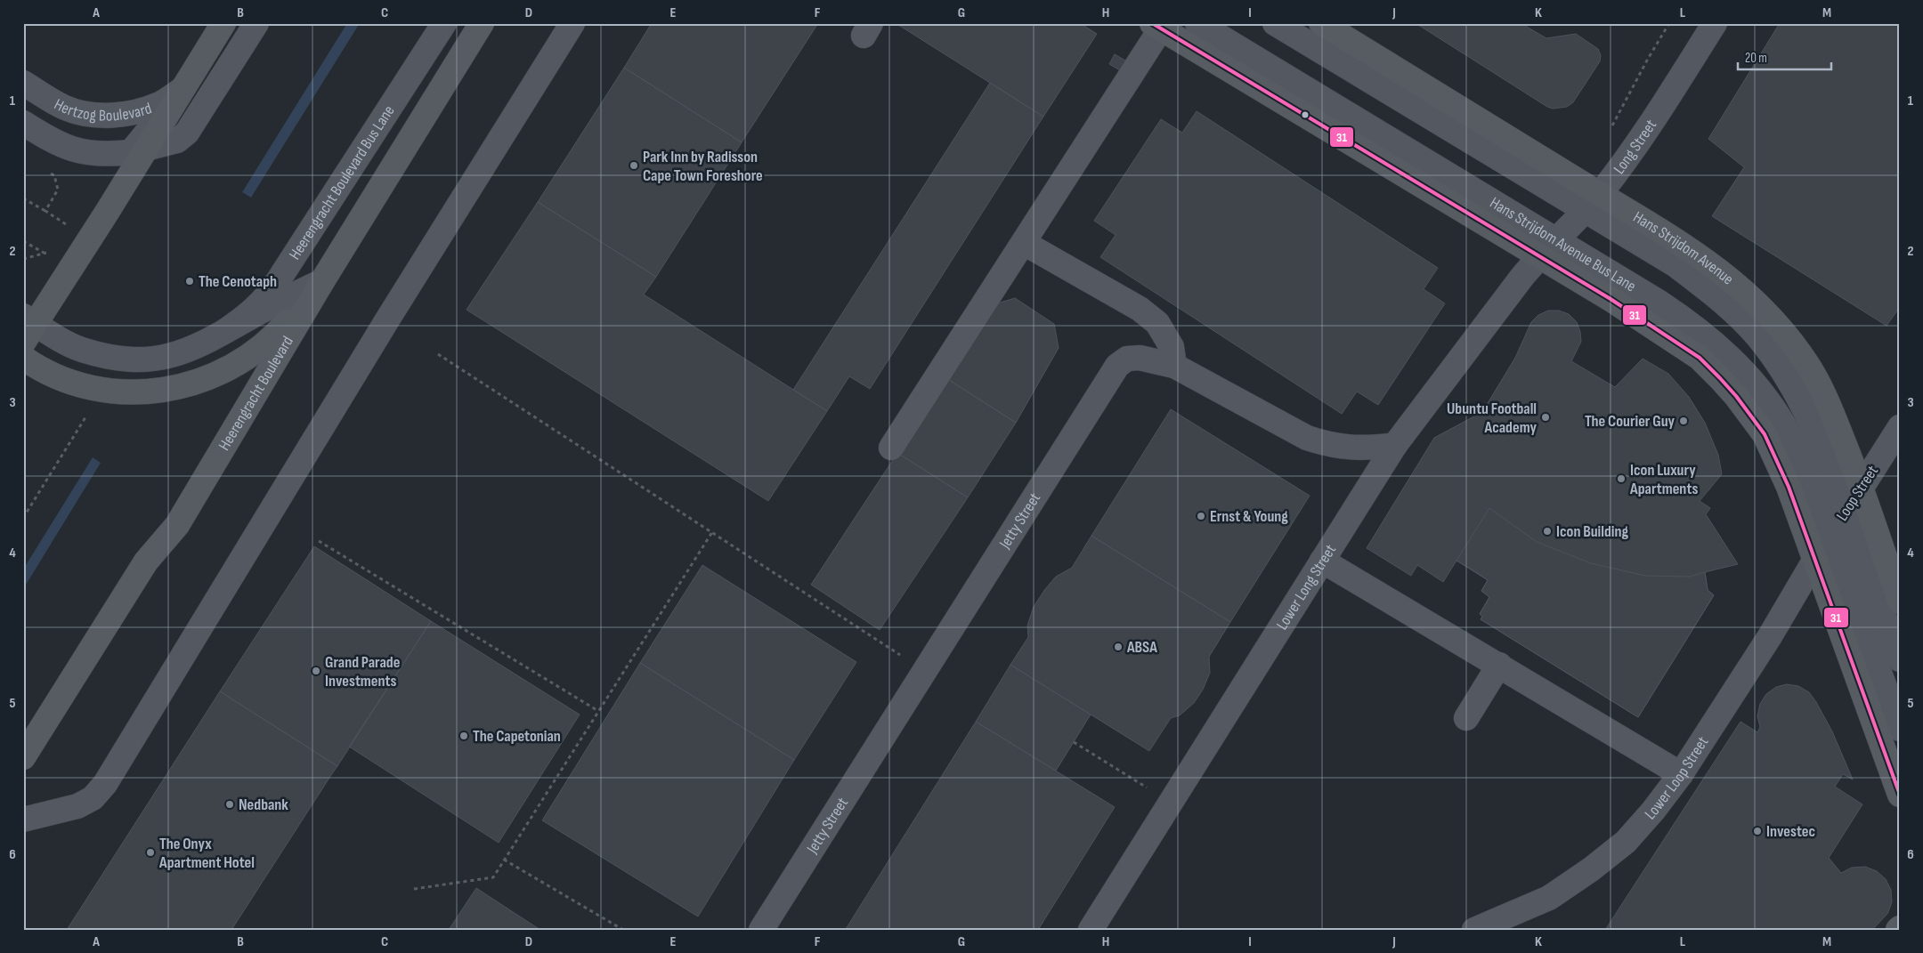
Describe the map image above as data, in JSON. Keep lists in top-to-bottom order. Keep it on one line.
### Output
{"streets":{"main road":["Hans Strijdom Avenue","Heerengracht Boulevard"],"street":["Hertzog Boulevard","Long Street","Heerengracht Boulevard Bus Lane","Hans Strijdom Avenue Bus Lane","Loop Street","Jetty Street","Lower Long Street","Lower Loop Street"]},"crossings":[["Long Street","Hans Strijdom Avenue Bus Lane"],["Long Street","Hans Strijdom Avenue"],["Long Street","Lower Long Street"],["Hans Strijdom Avenue Bus Lane","Loop Street"],["Hans Strijdom Avenue Bus Lane","Lower Long Street"],["Hans Strijdom Avenue","Loop Street"],["Loop Street","Lower Loop Street"],["Jetty Street","Lower Long Street"]],"places":["Park Inn by Radisson Cape Town Foreshore","The Cenotaph","Ubuntu Football Academy","The Courier Guy","Icon Luxury Apartments","Ernst & Young","Icon Building","ABSA","Grand Parade Investments","The Capetonian","Nedbank","Investec","The Onyx Apartment Hotel"],"lines":["transit line 31"],"scale_bar":"20 m","grid":{"columns":["A","B","C","D","E","F","G","H","I","J","K","L","M"],"rows":["1","2","3","4","5","6"]}}
